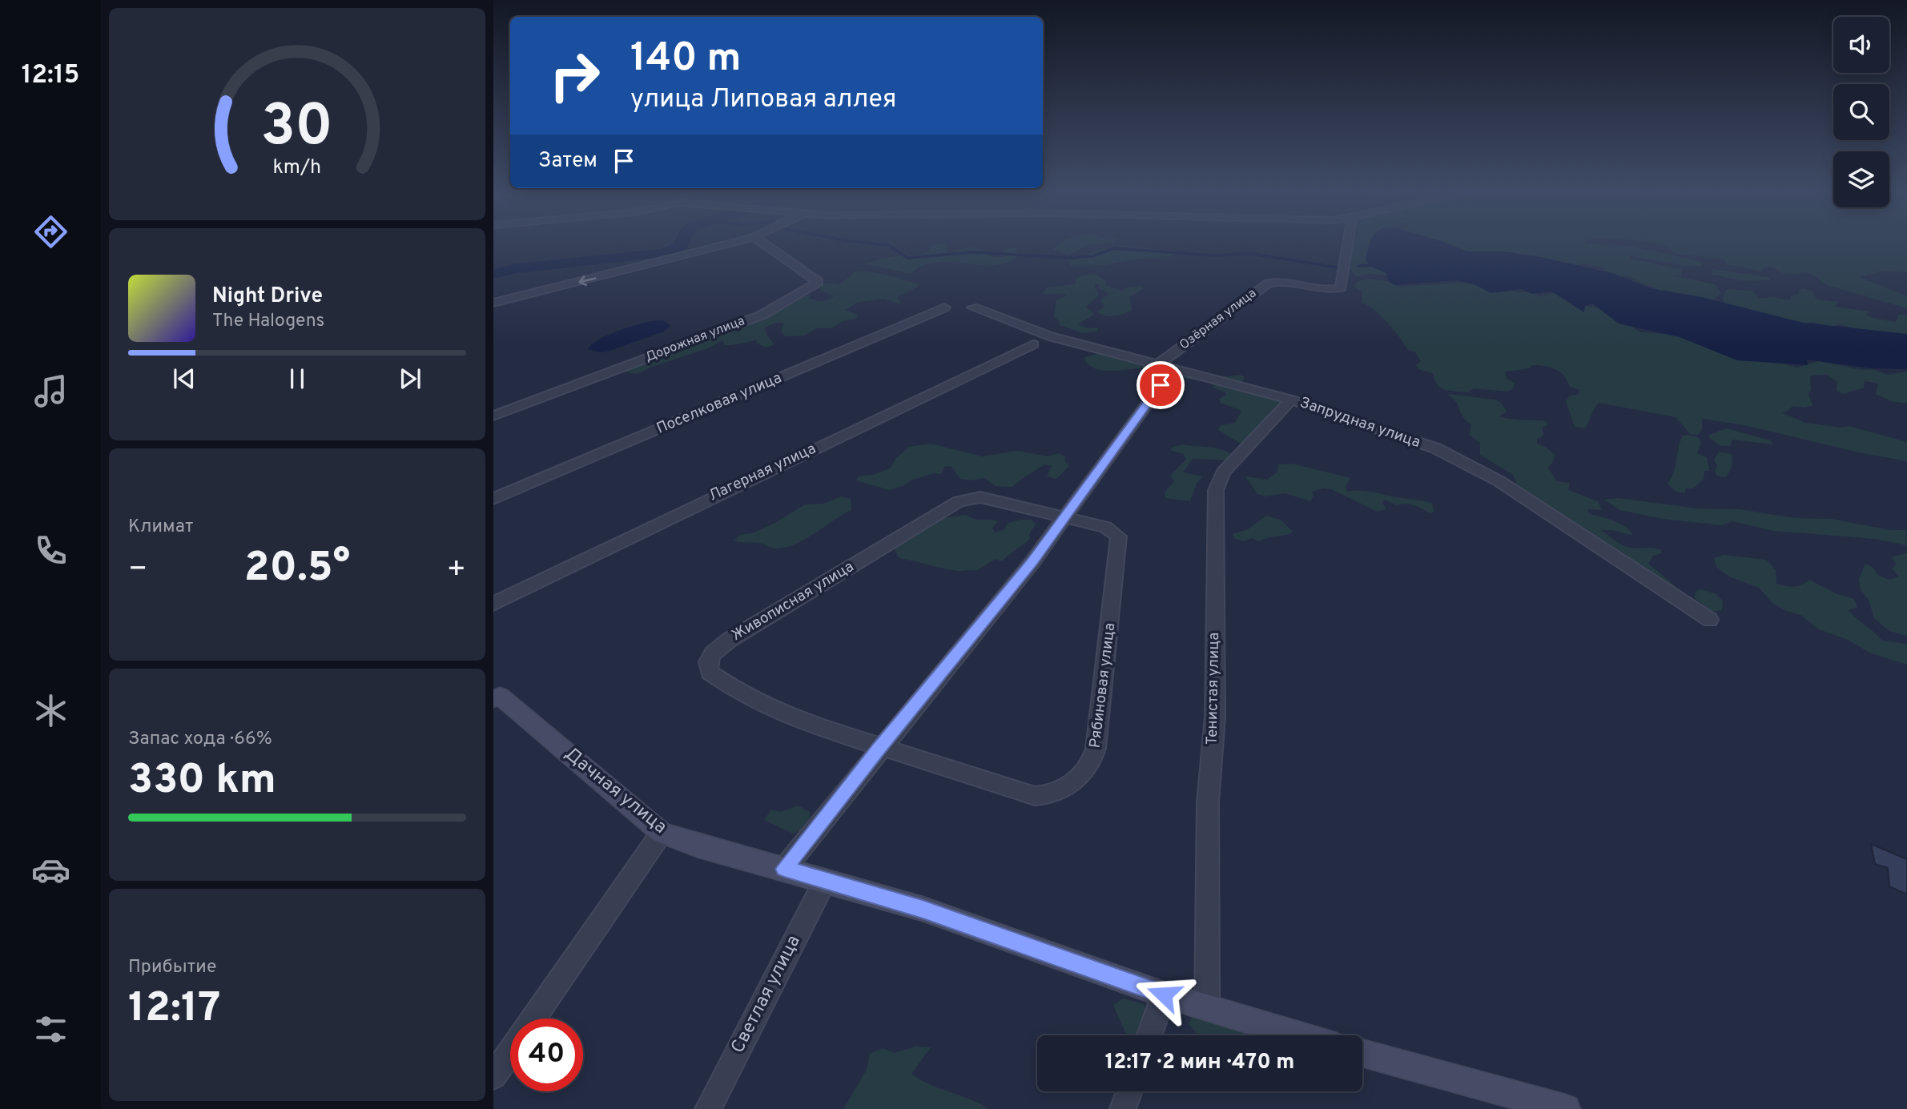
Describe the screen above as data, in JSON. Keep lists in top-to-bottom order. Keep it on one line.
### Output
{"streets":{"street":["Озёрная улица","Дорожная улица","Поселковая улица","Запрудная улица","Лагерная улица","Живописная улица","Рябиновая улица","Тенистая улица","Дачная улица","Светлая улица"]},"crossings":[["Озёрная улица","Запрудная улица"],["Запрудная улица","Тенистая улица"],["Живописная улица","Рябиновая улица"],["Тенистая улица","Дачная улица"],["Дачная улица","Светлая улица"]],"page":{"tabs":"12:15","turn":["140 m","улица Липовая аллея"],"then":"Затем","song":["Night Drive","The Halogens"],"tile":["Климат",["Запас хода · 66%","330 km"],["Прибытие","12:17"]],"heat":["−","20.5°","+"],"limit":"40","trip":"12:17 · 2 мин · 470 m","gauge":["30","km/h"]}}
